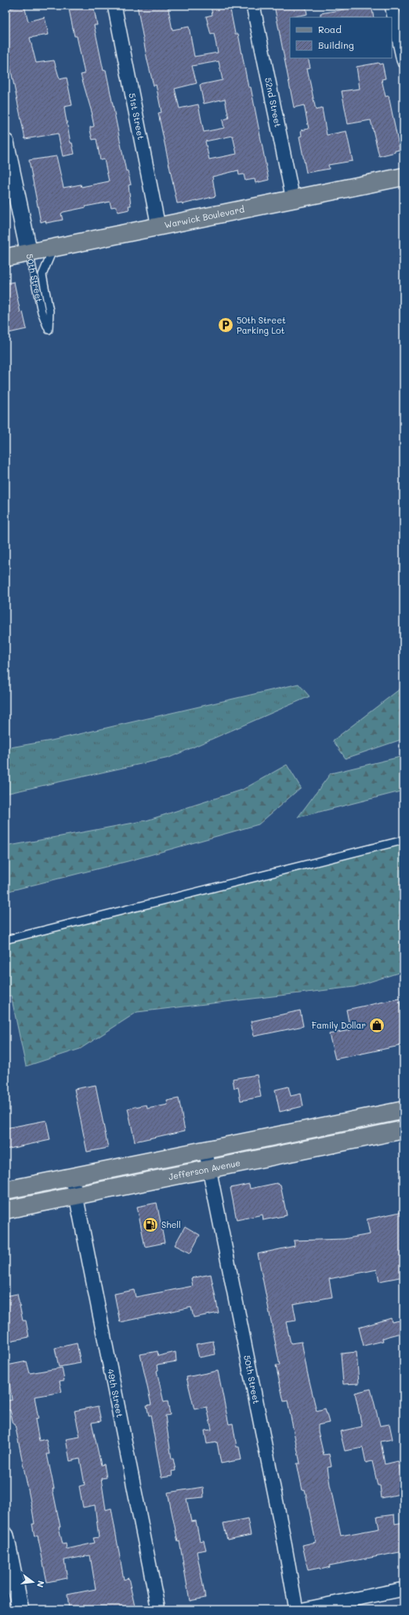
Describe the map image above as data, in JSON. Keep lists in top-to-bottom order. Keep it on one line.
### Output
{"streets":{"main road":["Warwick Boulevard","Jefferson Avenue"],"street":["52nd Street","51st Street","50th Street","49th Street"]},"crossings":[["52nd Street","Warwick Boulevard"],["51st Street","Warwick Boulevard"],["Warwick Boulevard","50th Street"],["50th Street","Jefferson Avenue"],["Jefferson Avenue","49th Street"]],"places":{"parking":["50th Street Parking Lot"],"shop":["Family Dollar"],"fuel station":["Shell"]},"legend":["Road","Building"],"north":"right"}
